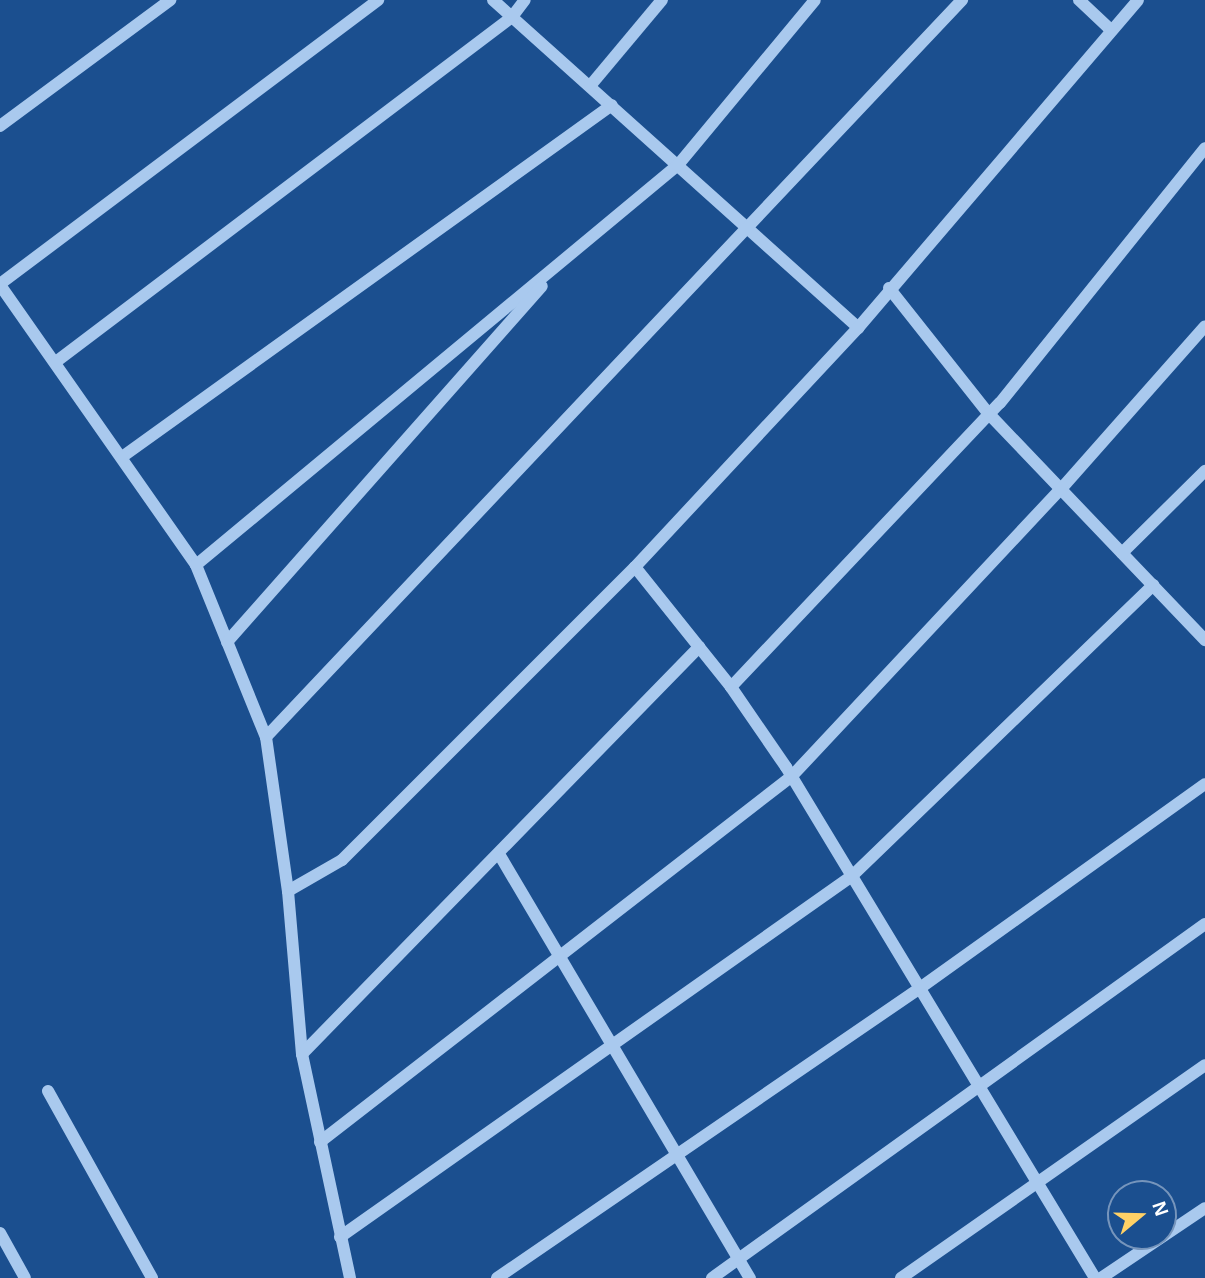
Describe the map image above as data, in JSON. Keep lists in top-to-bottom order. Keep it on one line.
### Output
{"north":"right"}
